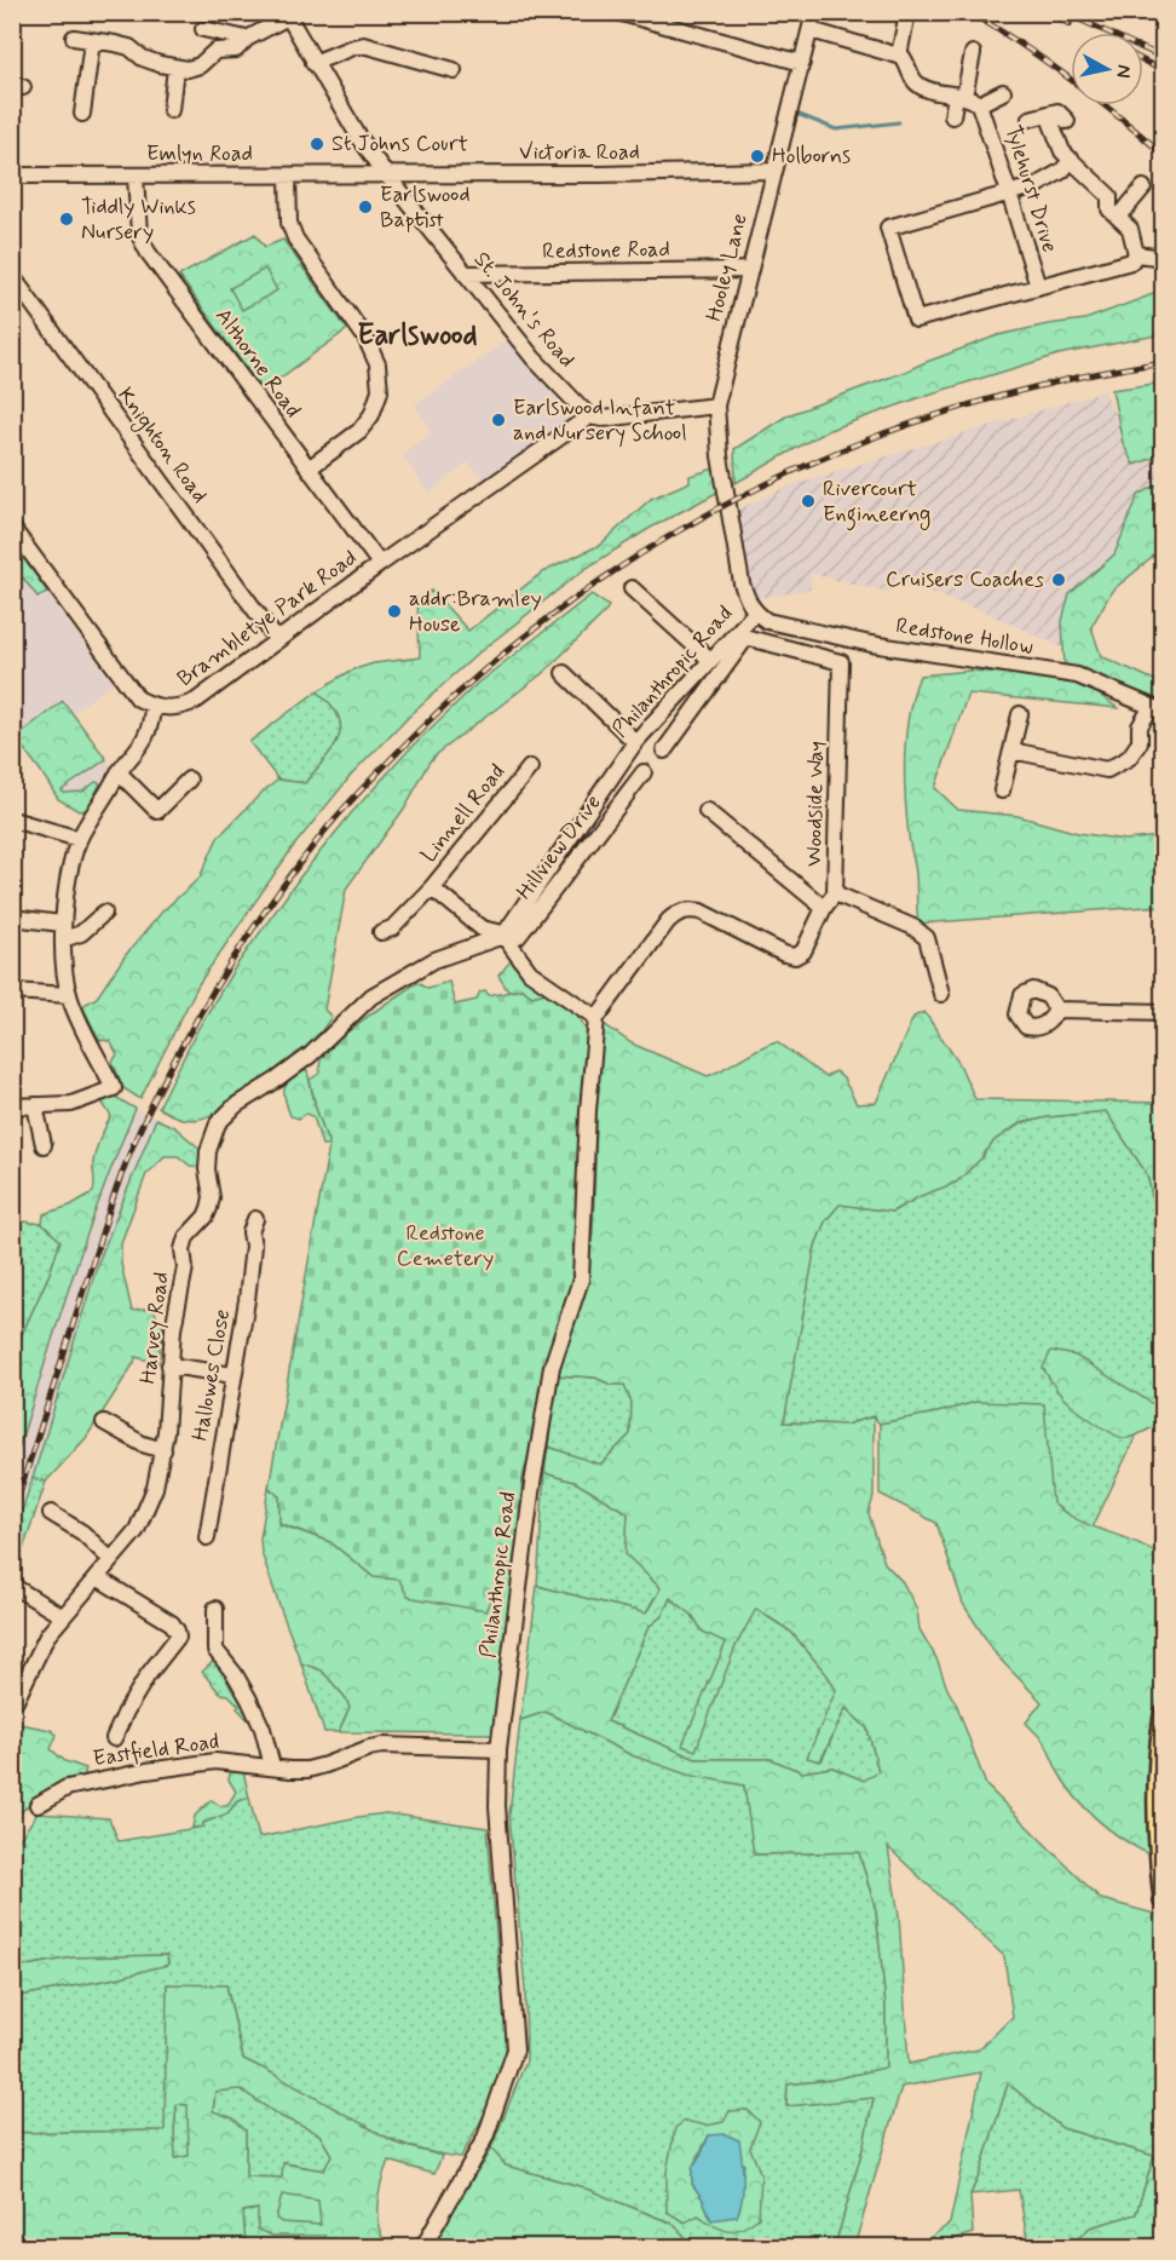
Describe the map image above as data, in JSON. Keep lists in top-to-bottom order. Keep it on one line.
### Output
{"streets":{"street":["Victoria Road","Emlyn Road","Tylehurst Drive","Redstone Road","Hooley Lane","St. John's Road","Althorne Road","Knighton Road","Brambletye Park Road","Redstone Hollow","Philanthropic Road","Woodside Way","Linnell Road","Hillview Drive","Harvey Road","Hallowes Close","Eastfield Road"]},"crossings":[["Victoria Road","Emlyn Road"],["Victoria Road","Hooley Lane"],["Victoria Road","St. John's Road"],["Emlyn Road","St. John's Road"],["Emlyn Road","Althorne Road"],["Redstone Road","Hooley Lane"],["Redstone Road","St. John's Road"],["Hooley Lane","Philanthropic Road"],["St. John's Road","Brambletye Park Road"],["Althorne Road","Brambletye Park Road"],["Knighton Road","Brambletye Park Road"],["Redstone Hollow","Philanthropic Road"],["Philanthropic Road","Woodside Way"],["Philanthropic Road","Linnell Road"],["Philanthropic Road","Hillview Drive"],["Philanthropic Road","Harvey Road"],["Philanthropic Road","Eastfield Road"],["Linnell Road","Hillview Drive"],["Linnell Road","Harvey Road"],["Hillview Drive","Harvey Road"]],"districts":["Earlswood"],"parks":["Redstone Cemetery"],"places":["St Johns Court","Holborns","Earlswood Baptist","Tiddly Winks Nursery","Earlswood Infant and Nursery School","Rivercourt Engineerng","Cruisers Coaches","addr:Bramley House"],"north":"right"}
